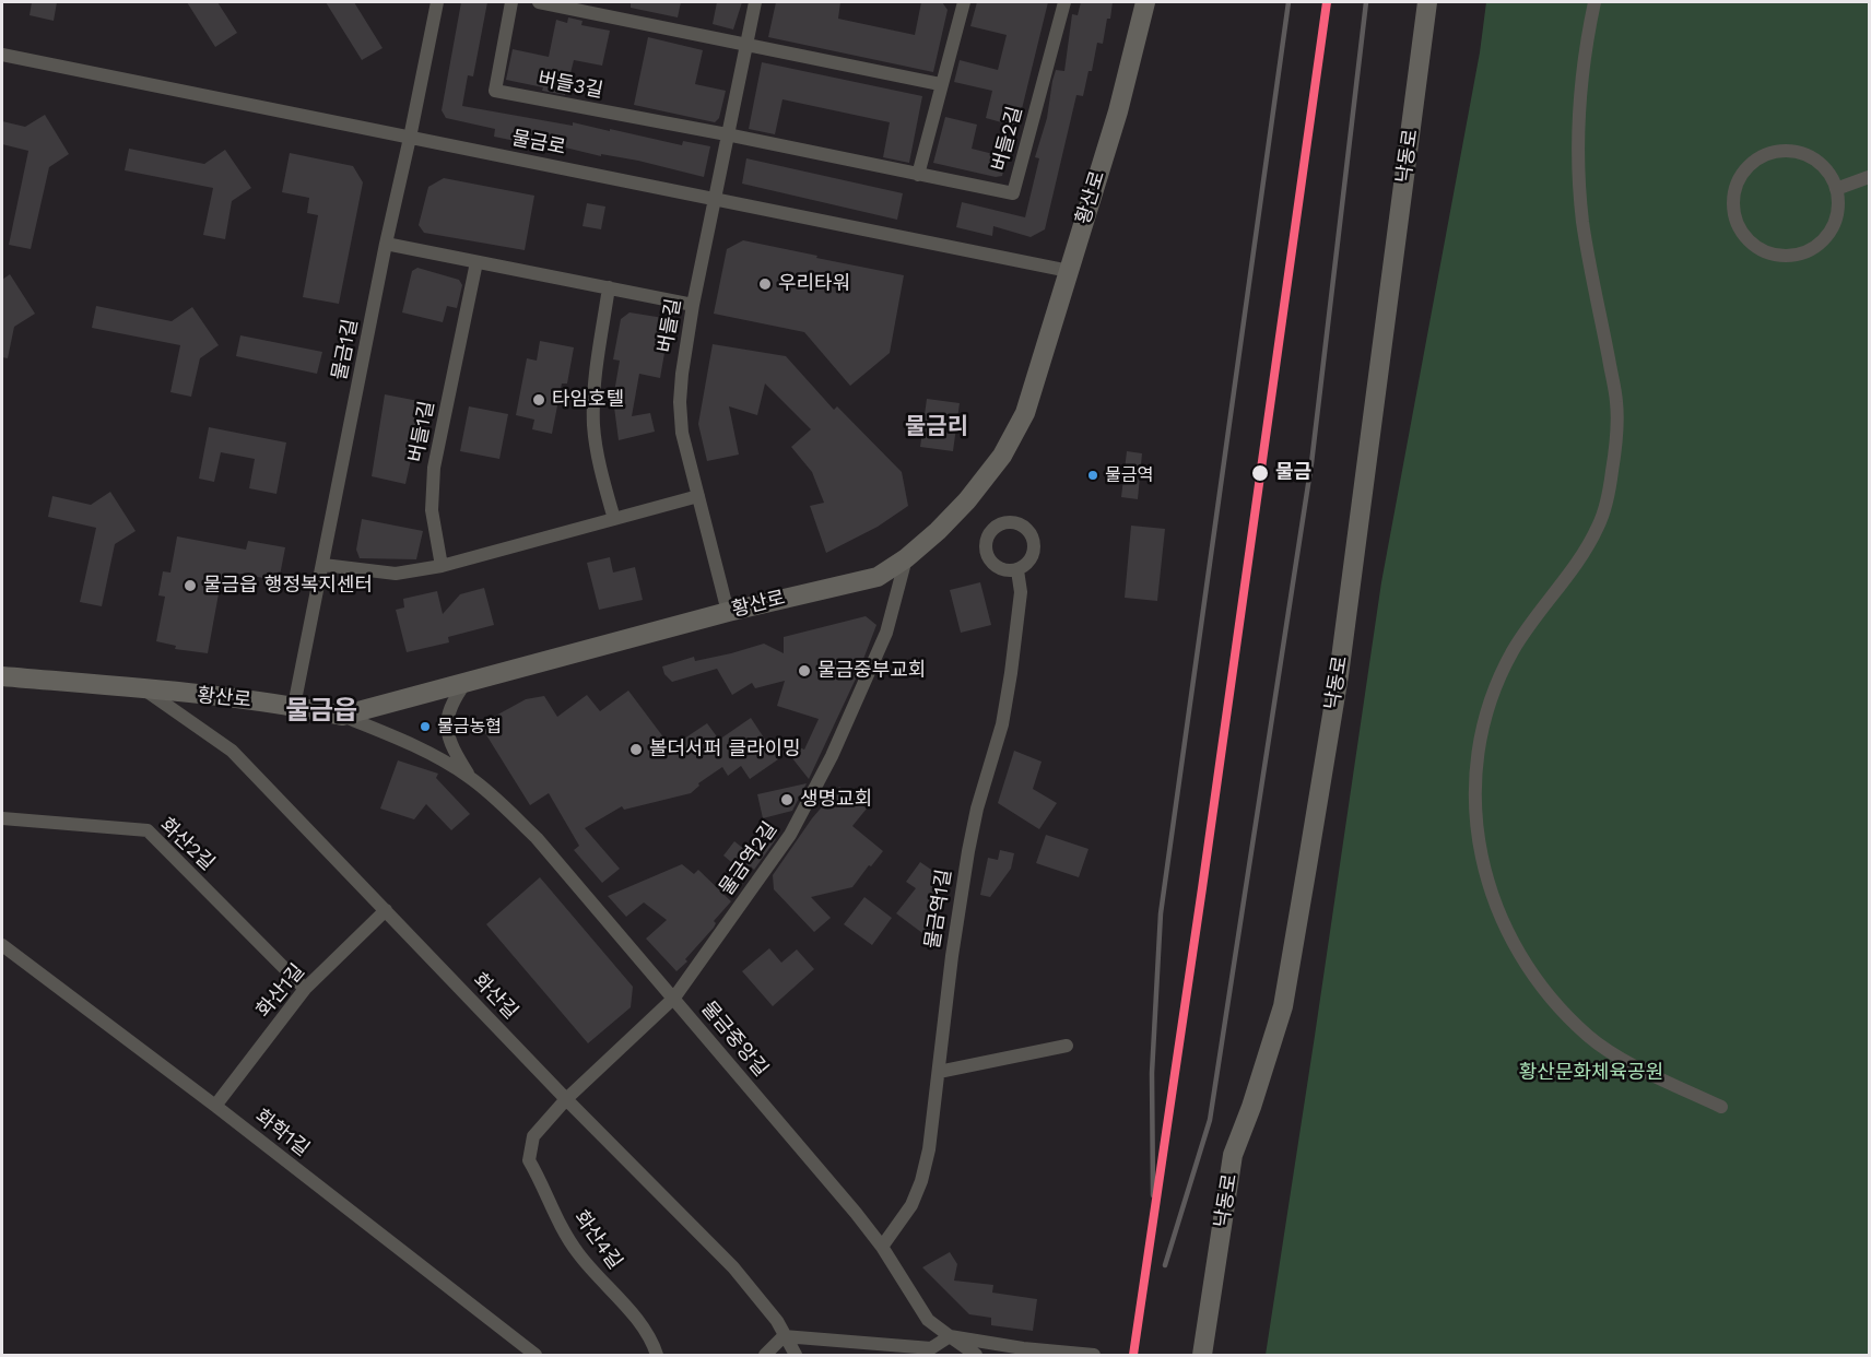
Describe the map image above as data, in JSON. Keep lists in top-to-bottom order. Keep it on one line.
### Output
{"streets":{"main road":["낙동로","황산로"],"street":["버들3길","버들2길","물금로","버들길","물금1길","버들1길","화산2길","물금역2길","물금역1길","화산1길","화산길","물금중앙길","화학1길","화산4길"]},"crossings":[["버들3길","버들2길"],["버들3길","버들길"],["버들2길","버들길"],["물금로","황산로"],["물금로","버들길"],["물금로","물금1길"],["황산로","버들길"],["황산로","물금1길"],["황산로","물금역2길"],["황산로","화산길"],["황산로","물금중앙길"],["화산2길","화산1길"],["물금역2길","화산길"],["물금역2길","물금중앙길"],["물금역2길","화산4길"],["물금역1길","물금중앙길"],["화산1길","화산길"],["화산1길","화학1길"]],"districts":["물금리","물금읍"],"parks":["황산문화체육공원"],"places":["우리타워","타임호텔","물금","물금역","물금읍 행정복지센터","물금중부교회","물금농협","볼더서퍼 클라이밍","생명교회"]}
